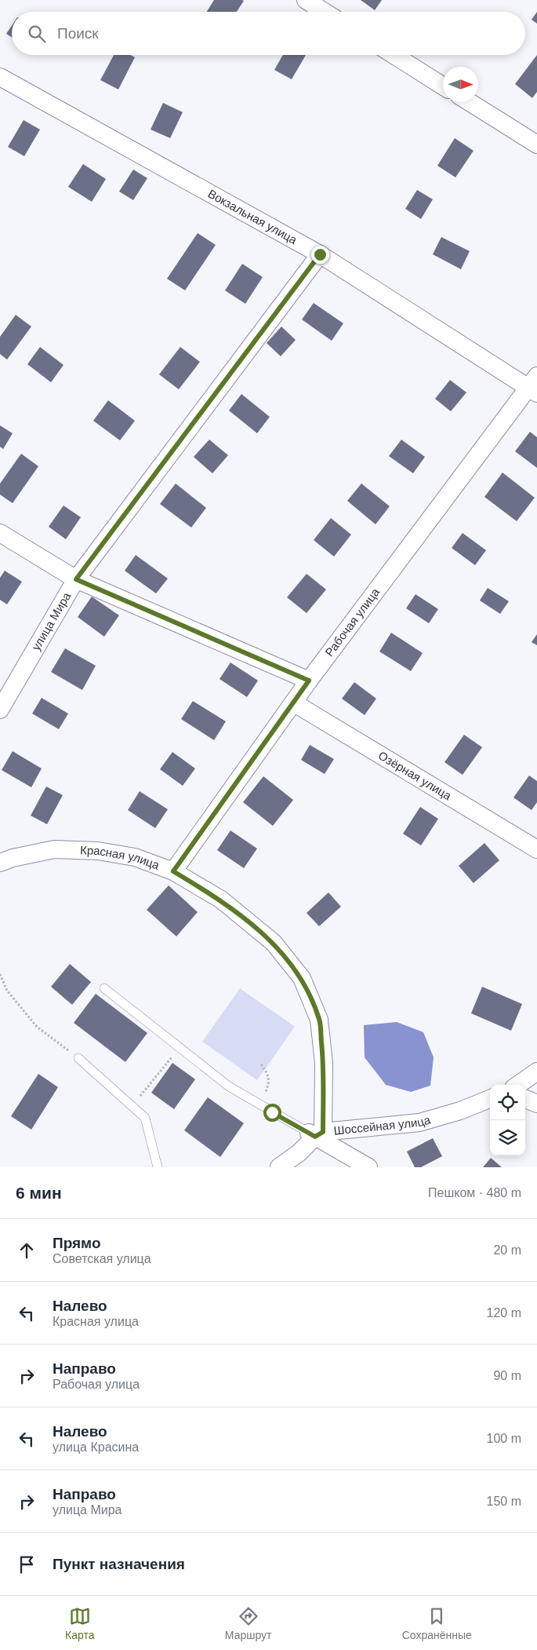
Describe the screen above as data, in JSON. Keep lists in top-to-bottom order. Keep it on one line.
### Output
{"streets":{"street":["Вокзальная улица","улица Мира","Рабочая улица","Озёрная улица","Красная улица","Шоссейная улица"]},"crossings":[["Вокзальная улица","улица Мира"],["Вокзальная улица","Рабочая улица"],["Рабочая улица","Озёрная улица"],["Рабочая улица","Красная улица"],["Красная улица","Шоссейная улица"]],"north":"right","page":{"search":"Поиск","heading":["6 мин","Пешком · 480 m"],"list":[["Прямо","Советская улица","20 m"],["Налево","Красная улица","120 m"],["Направо","Рабочая улица","90 m"],["Налево","улица Красина","100 m"],["Направо","улица Мира","150 m"],"Пункт назначения"],"nav":["Карта","Маршрут","Сохранённые"]}}
